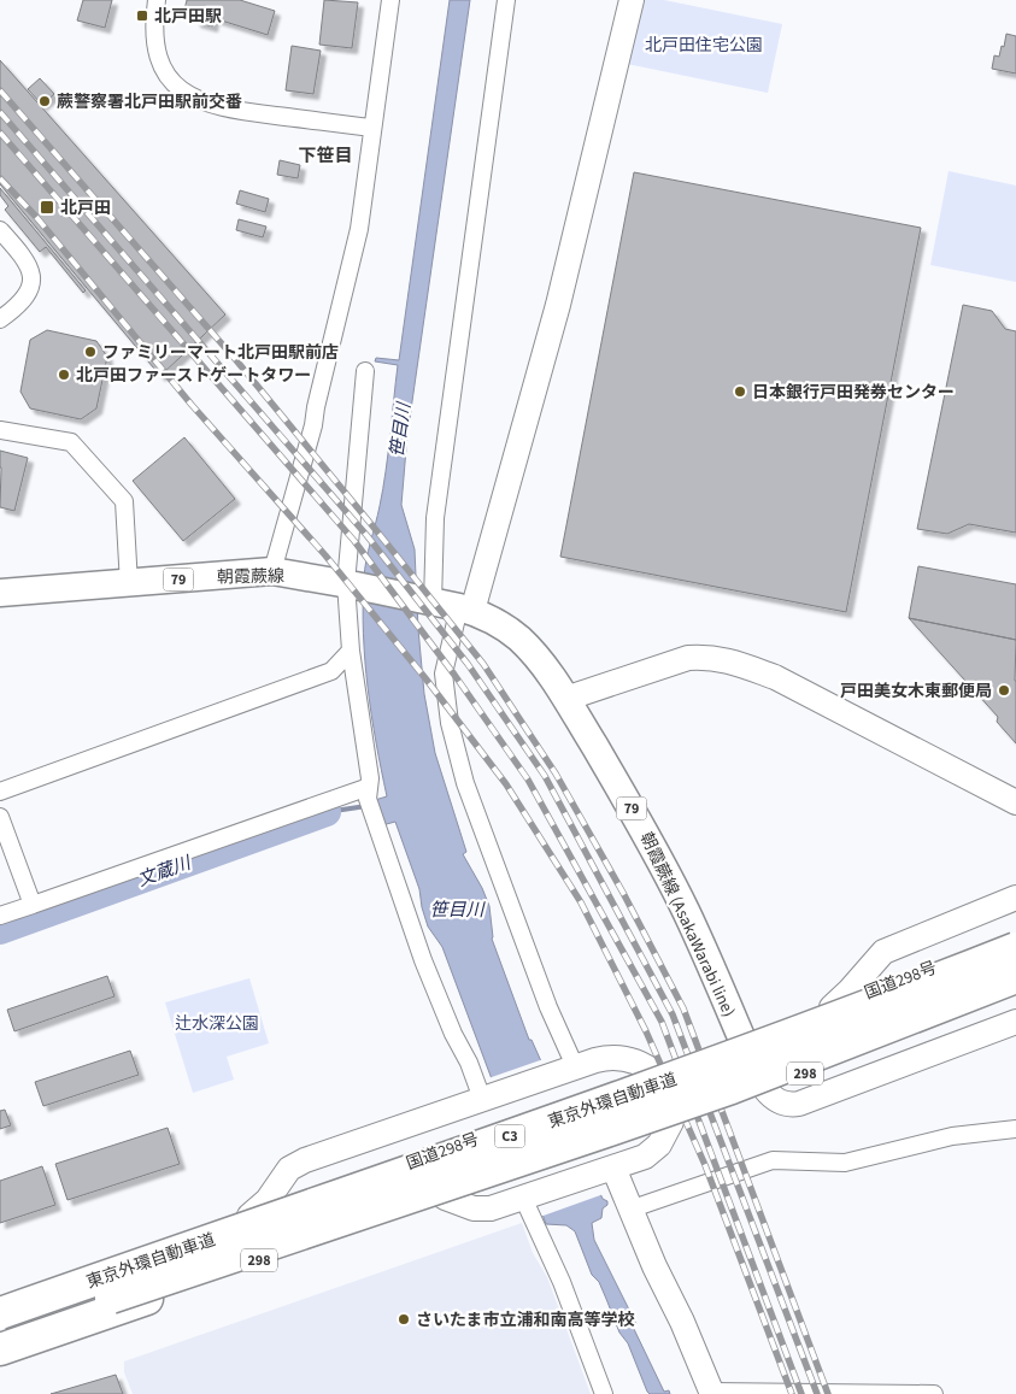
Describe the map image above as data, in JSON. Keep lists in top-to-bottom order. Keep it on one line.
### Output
{"streets":{"highway":["国道298号","298","東京外環自動車道","C3"],"main road":["朝霞蕨線","79","朝霞蕨線 (AsakaWarabi line)"]},"crossings":[["朝霞蕨線","朝霞蕨線 (AsakaWarabi line)"],["朝霞蕨線 (AsakaWarabi line)","国道298号"],["朝霞蕨線 (AsakaWarabi line)","298"]],"districts":["下笹目"],"water":["笹目川","文蔵川"],"parks":["北戸田住宅公園","辻水深公園"],"places":{"transit":["北戸田駅","北戸田"],"other":["蕨警察署北戸田駅前交番","ファミリーマート北戸田駅前店","北戸田ファーストゲートタワー","日本銀行戸田発券センター","戸田美女木東郵便局","さいたま市立浦和南高等学校"]}}
